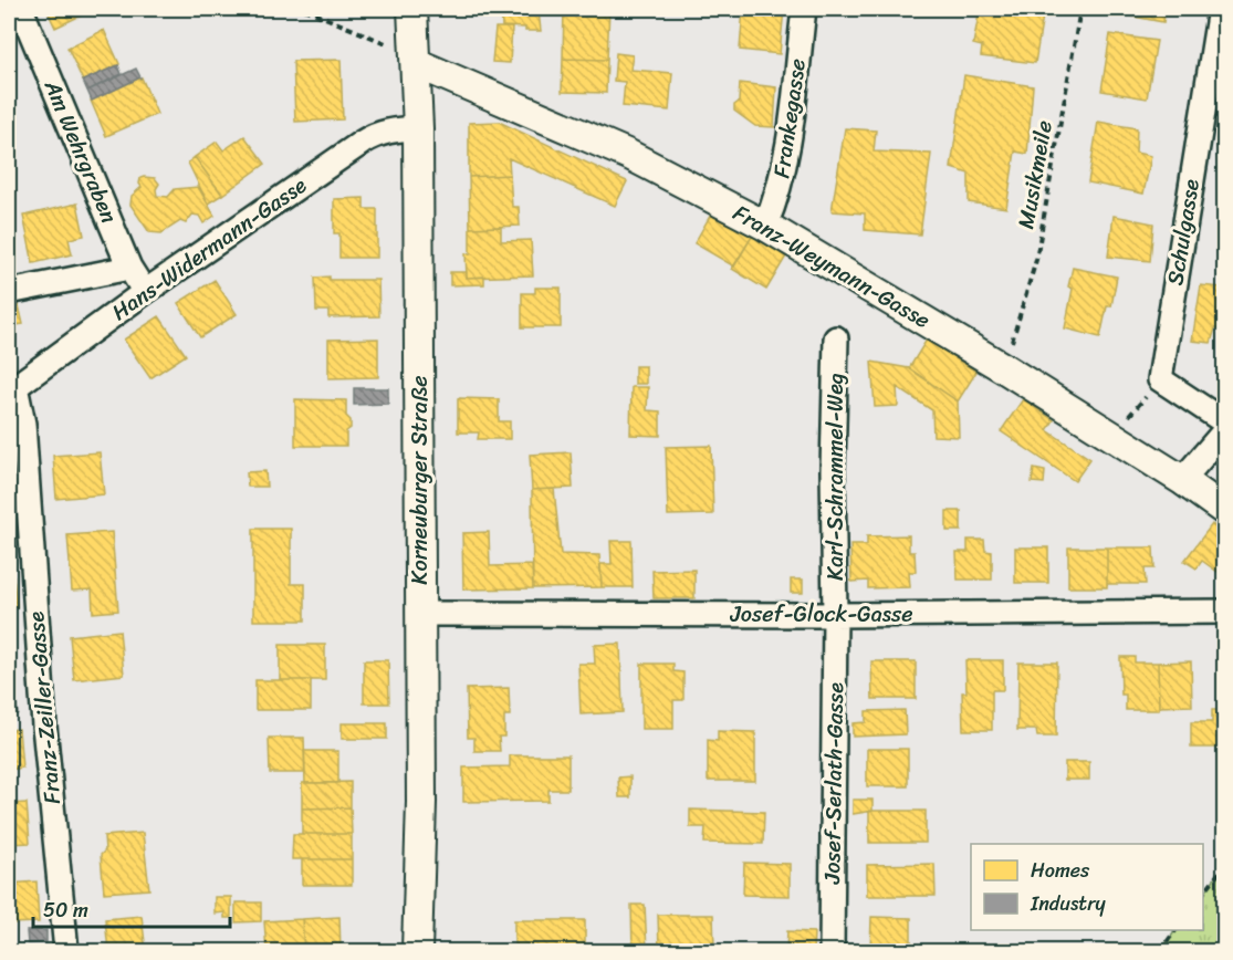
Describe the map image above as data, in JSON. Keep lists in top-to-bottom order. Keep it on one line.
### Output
{"streets":{"street":["Frankegasse","Am Wehrgraben","Schulgasse","Hans-Widermann-Gasse","Franz-Weymann-Gasse","Karl-Schrammel-Weg","Korneuburger Straße","Josef-Glock-Gasse","Franz-Zeiller-Gasse","Josef-Serlath-Gasse"],"path":["Musikmeile"]},"crossings":[["Frankegasse","Franz-Weymann-Gasse"],["Am Wehrgraben","Hans-Widermann-Gasse"],["Hans-Widermann-Gasse","Korneuburger Straße"],["Hans-Widermann-Gasse","Franz-Zeiller-Gasse"],["Franz-Weymann-Gasse","Korneuburger Straße"],["Karl-Schrammel-Weg","Josef-Glock-Gasse"],["Karl-Schrammel-Weg","Josef-Serlath-Gasse"],["Korneuburger Straße","Josef-Glock-Gasse"],["Josef-Glock-Gasse","Josef-Serlath-Gasse"]],"legend":["Homes","Industry"],"scale_bar":"50 m"}
